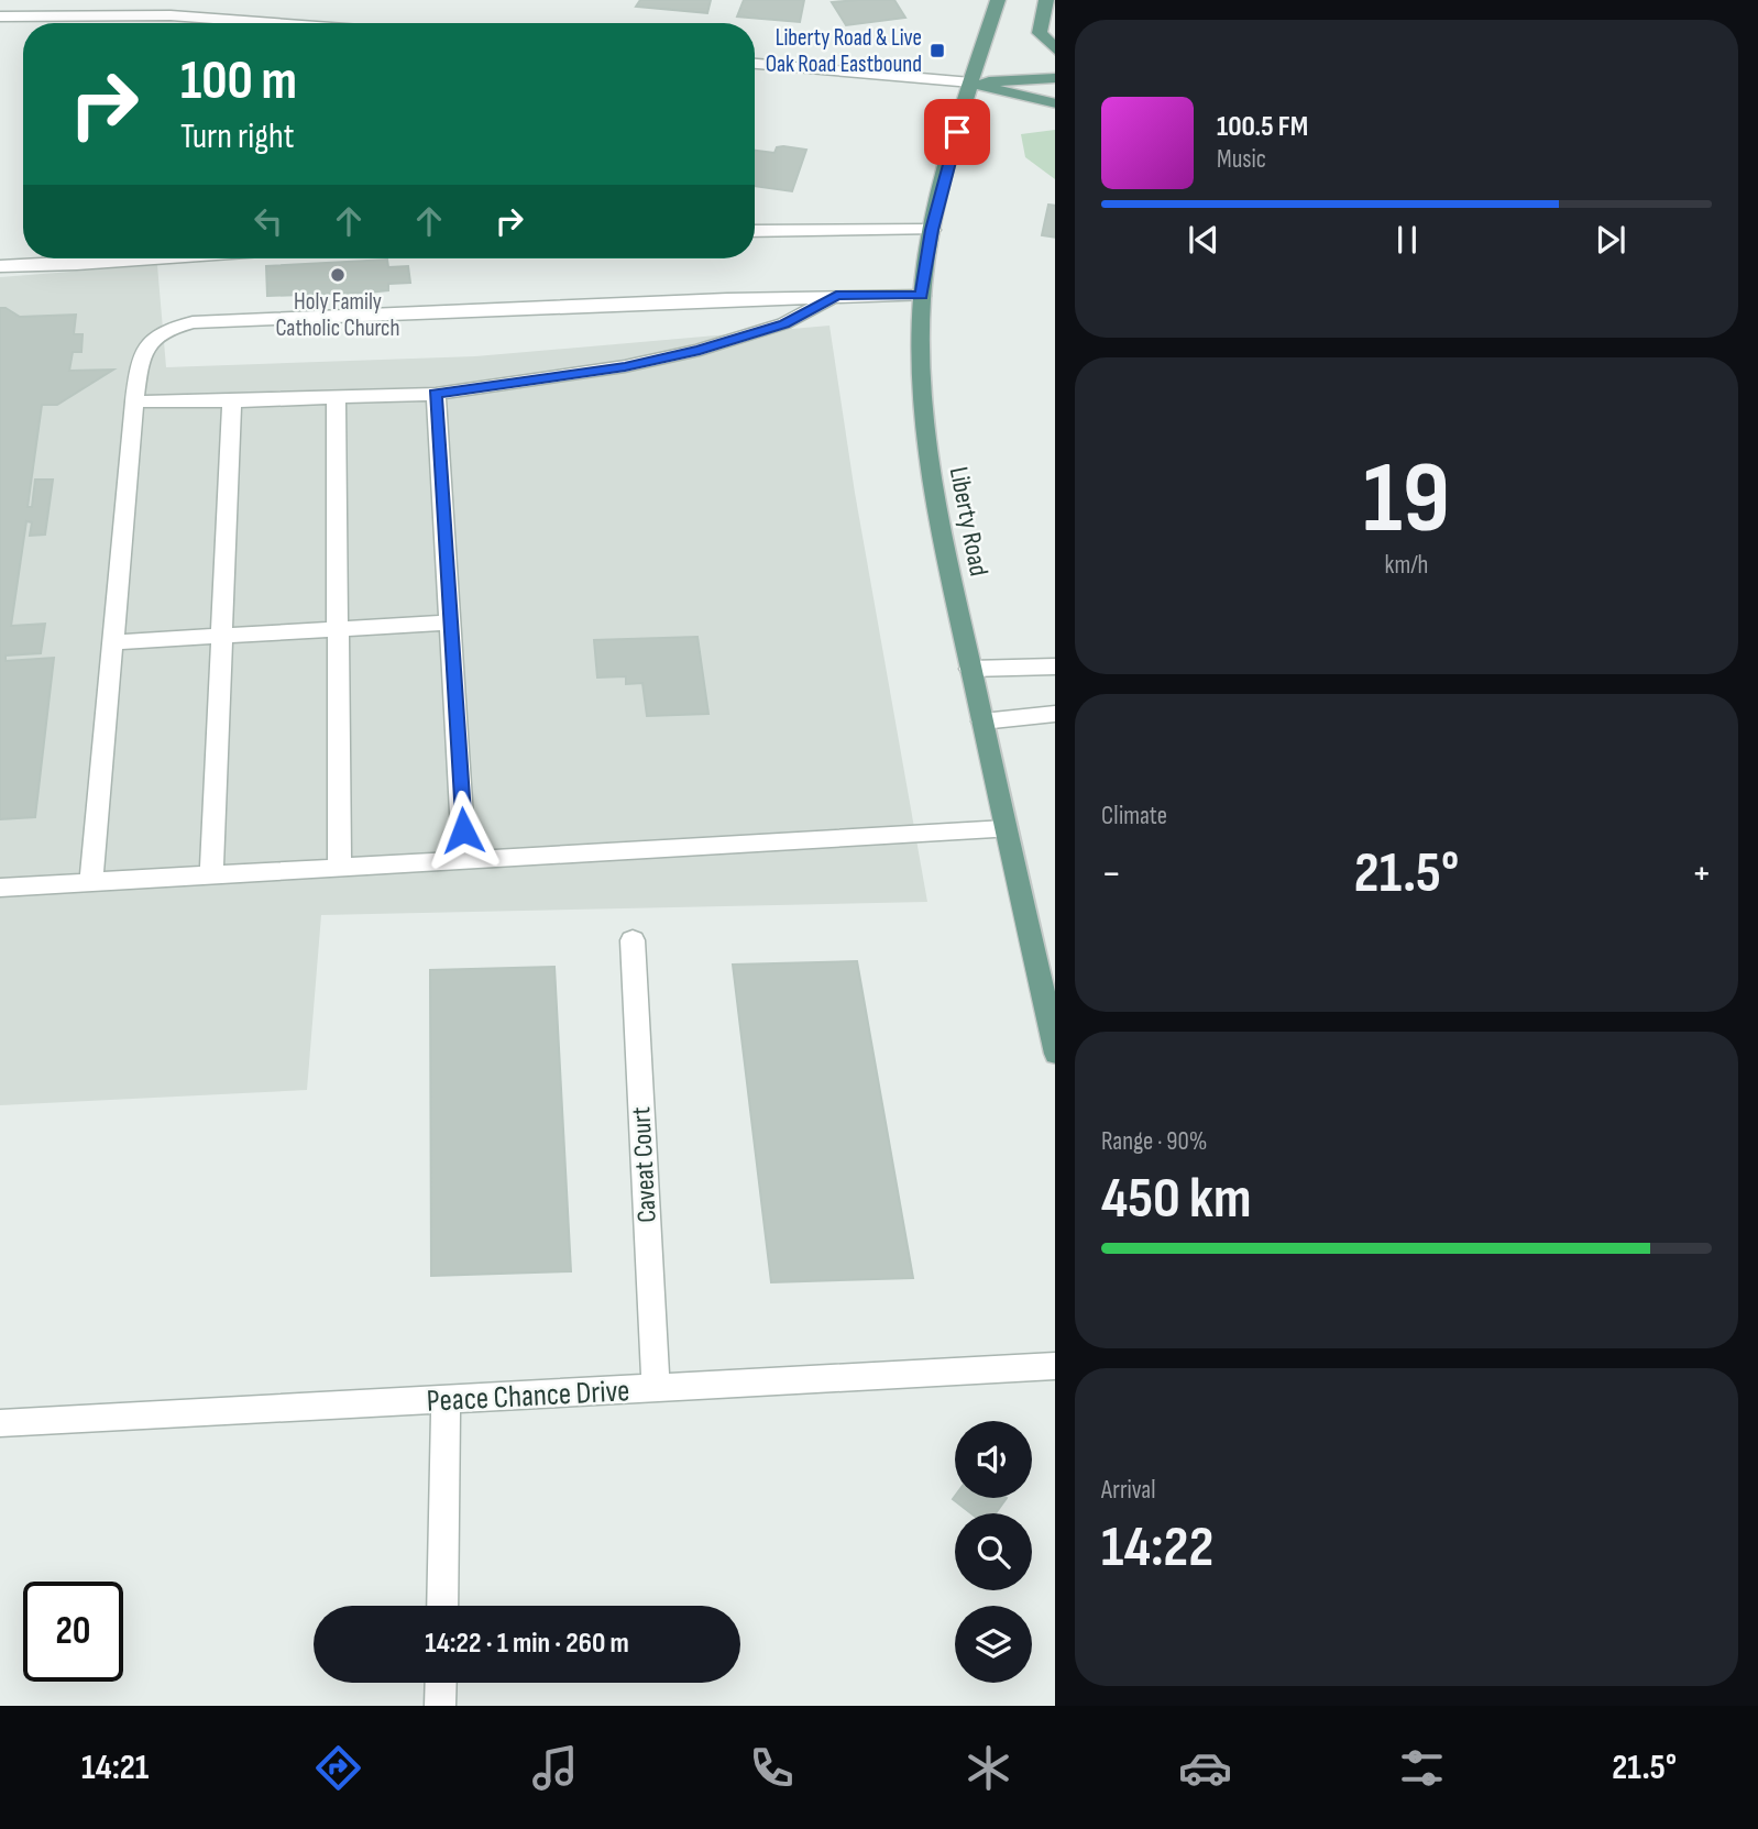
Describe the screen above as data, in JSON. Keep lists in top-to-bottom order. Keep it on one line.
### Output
{"streets":{"main road":["Liberty Road"],"street":["Caveat Court","Peace Chance Drive"]},"crossings":[["Caveat Court","Peace Chance Drive"]],"places":{"transit":["Liberty Road & Live Oak Road Eastbound"],"other":["Holy Family Catholic Church"]},"page":{"turn":["100 m","Turn right"],"song":["100.5 FM","Music"],"tile":[["19","km/h"],"Climate",["Range · 90%","450 km"],["Arrival","14:22"]],"heat":["−","21.5°","+"],"limit":"20","trip":"14:22 · 1 min · 260 m","tabs":["14:21","21.5°"]}}
